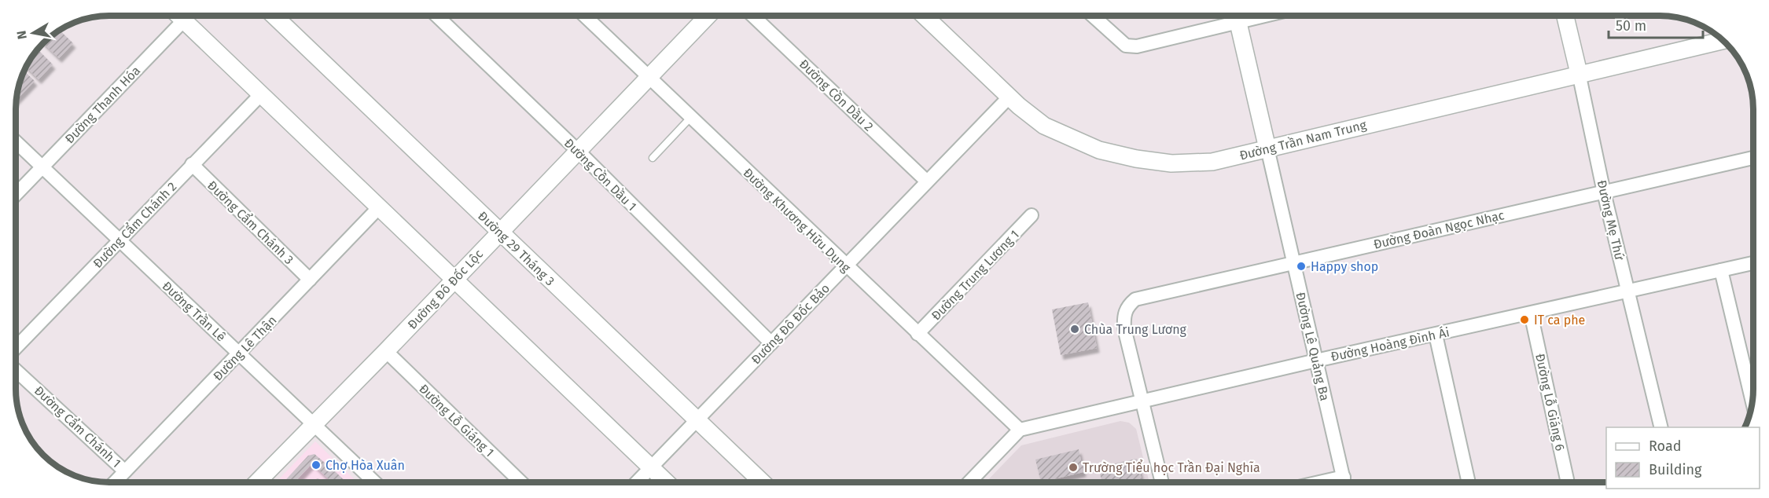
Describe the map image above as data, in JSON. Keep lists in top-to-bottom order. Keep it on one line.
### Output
{"streets":{"street":["Đường Cồn Dầu 2","Đường Thanh Hóa","Đường Trần Nam Trung","Đường Cồn Dầu 1","Đường Khương Hữu Dụng","Đường Mẹ Thứ","Đường Cẩm Chánh 3","Đường Cẩm Chánh 2","Đường Đoàn Ngọc Nhạc","Đường 29 Tháng 3","Đường Trung Lương 1","Đường Đô Đốc Lộc","Đường Trần Lê","Đường Đô Đốc Bảo","Đường Hoàng Đình Ái","Đường Lê Quảng Ba","Đường Lê Thận","Đường Lỗ Giáng 6","Đường Lỗ Giáng 1","Đường Cẩm Chánh 1"]},"crossings":[["Đường Cồn Dầu 2","Đường Đô Đốc Bảo"],["Đường Thanh Hóa","Đường Trần Lê"],["Đường Trần Nam Trung","Đường Mẹ Thứ"],["Đường Trần Nam Trung","Đường Đô Đốc Bảo"],["Đường Trần Nam Trung","Đường Lê Quảng Ba"],["Đường Cồn Dầu 1","Đường Đô Đốc Lộc"],["Đường Cồn Dầu 1","Đường Đô Đốc Bảo"],["Đường Khương Hữu Dụng","Đường Trung Lương 1"],["Đường Khương Hữu Dụng","Đường Đô Đốc Lộc"],["Đường Khương Hữu Dụng","Đường Đô Đốc Bảo"],["Đường Khương Hữu Dụng","Đường Hoàng Đình Ái"],["Đường Mẹ Thứ","Đường Đoàn Ngọc Nhạc"],["Đường Mẹ Thứ","Đường Hoàng Đình Ái"],["Đường Cẩm Chánh 3","Đường Cẩm Chánh 2"],["Đường Cẩm Chánh 3","Đường Lê Thận"],["Đường Cẩm Chánh 2","Đường Trần Lê"],["Đường Đoàn Ngọc Nhạc","Đường Hoàng Đình Ái"],["Đường Đoàn Ngọc Nhạc","Đường Lê Quảng Ba"],["Đường 29 Tháng 3","Đường Đô Đốc Lộc"],["Đường 29 Tháng 3","Đường Đô Đốc Bảo"],["Đường Đô Đốc Lộc","Đường Trần Lê"],["Đường Đô Đốc Lộc","Đường Lỗ Giáng 1"],["Đường Trần Lê","Đường Lê Thận"],["Đường Hoàng Đình Ái","Đường Lê Quảng Ba"],["Đường Hoàng Đình Ái","Đường Lỗ Giáng 6"],["Đường Lê Thận","Đường Cẩm Chánh 1"]],"places":["Happy shop","IT ca phe","Chùa Trung Lương","Chợ Hòa Xuân","Trường Tiểu học Trần Đại Nghĩa"],"legend":["Road","Building"],"scale_bar":"50 m","north":"left"}
